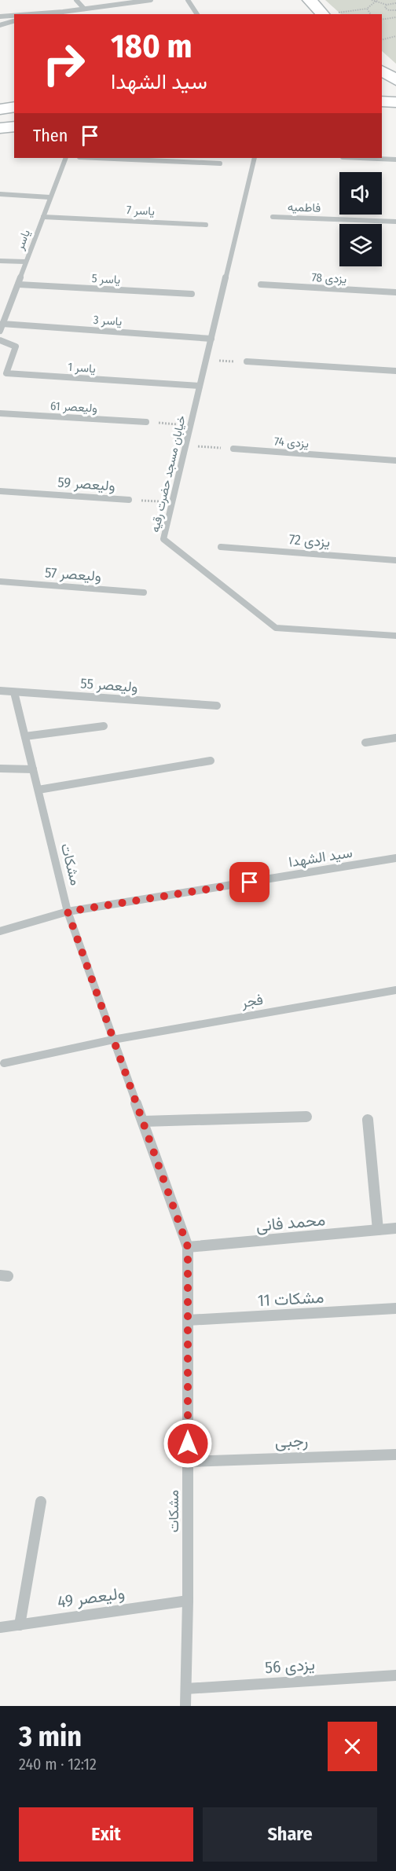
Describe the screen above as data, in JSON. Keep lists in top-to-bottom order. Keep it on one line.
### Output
{"streets":{"street":["فاطمیه","یاسر 7","یاسر","یزدی 78","یاسر 5","یاسر 3","یاسر 1","ولیعصر 61","یزدی 74","خیابان مسجد حضرت رقیه","ولیعصر 59","یزدی 72","ولیعصر 57","ولیعصر 55","سید الشهدا","مشکات","فجر","محمد فانی","11 مشکات","رجبی","ولیعصر 49","یزدی 56"]},"crossings":[["یاسر 7","یاسر"],["یاسر","یاسر 5"],["یاسر","یاسر 3"],["یاسر 3","خیابان مسجد حضرت رقیه"],["یاسر 1","خیابان مسجد حضرت رقیه"],["خیابان مسجد حضرت رقیه","ولیعصر 59"],["ولیعصر 55","مشکات"],["سید الشهدا","مشکات"],["مشکات","فجر"],["مشکات","محمد فانی"],["مشکات","11 مشکات"],["مشکات","رجبی"],["مشکات","ولیعصر 49"],["مشکات","یزدی 56"]],"page":{"turn":["180 m","سید الشهدا"],"then":"Then","heading":["3 min","240 m · 12:12"],"buttons":["Exit","Share"]}}
